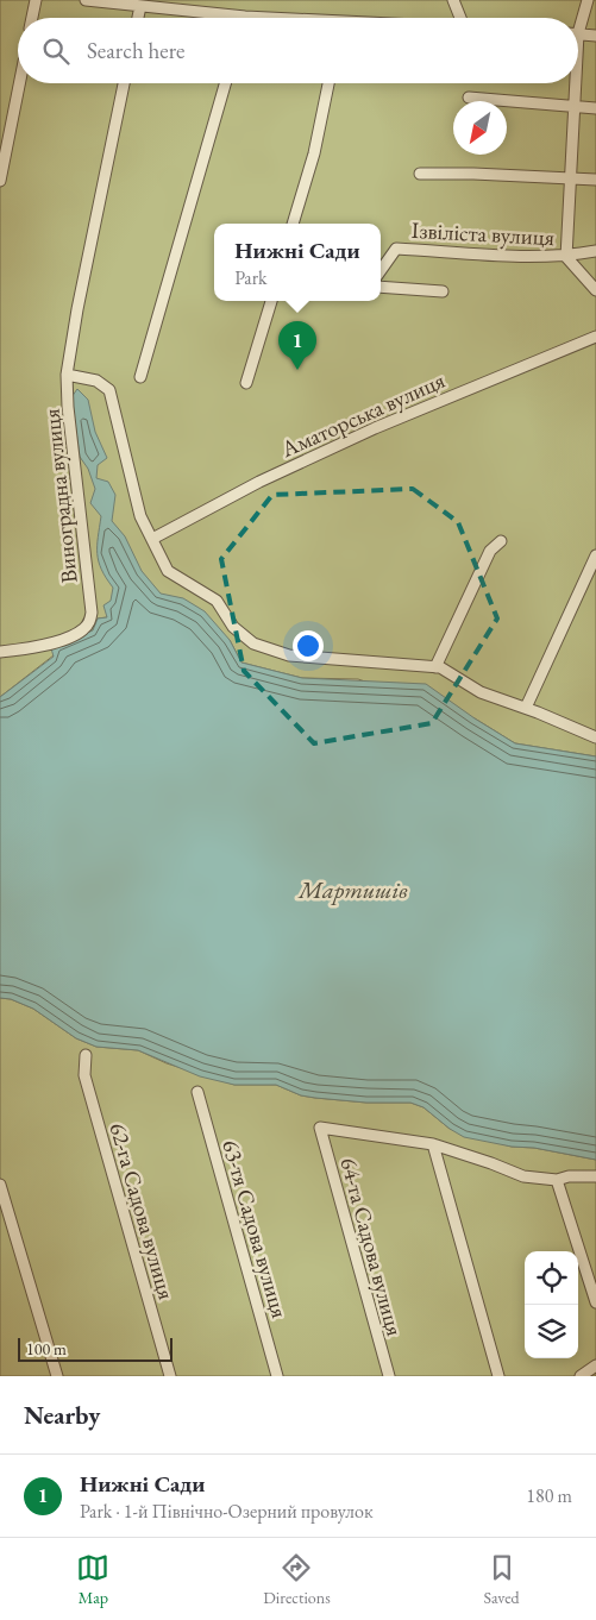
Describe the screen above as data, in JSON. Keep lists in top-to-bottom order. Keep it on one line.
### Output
{"streets":{"street":["Ізвіліста вулиця","Аматорська вулиця","Виноградна вулиця","62-га Садова вулиця","63-тя Садова вулиця","64-та Садова вулиця"]},"water":["Мартишів"],"scale_bar":"100 m","north":"bottom left","page":{"search":"Search here","popup":["Нижні Сади","Park"],"pins":"1","scale":"100 m","heading":"Nearby","list":[{"mark":"1","name":"Нижні Сади","note":"Park · 1-й Північно-Озерний провулок","value":"180 m"}],"nav":["Map","Directions","Saved"]}}
